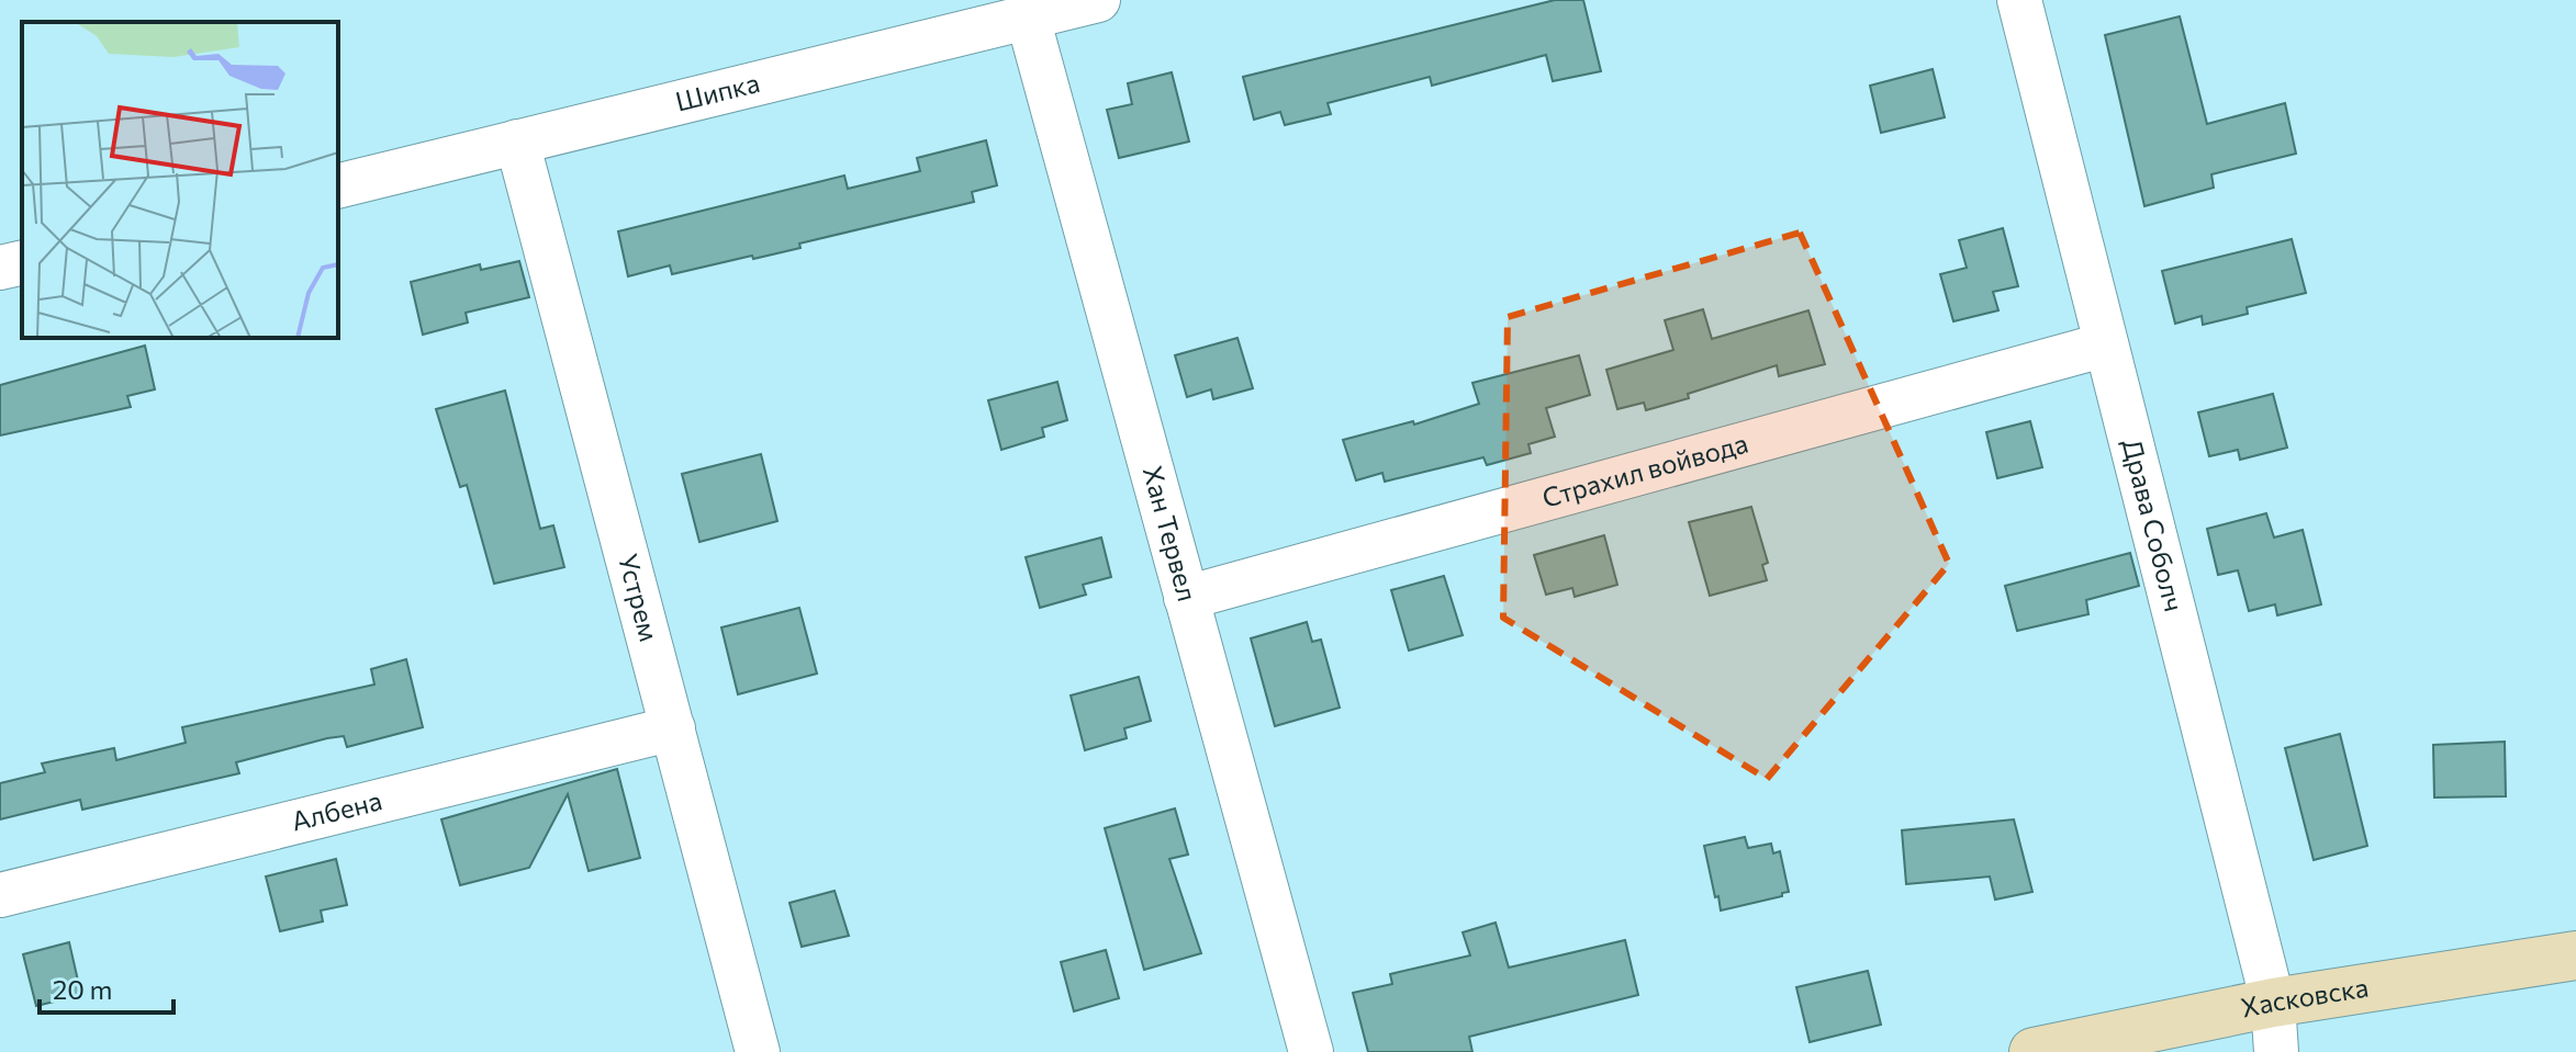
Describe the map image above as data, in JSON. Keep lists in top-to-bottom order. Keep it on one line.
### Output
{"streets":{"street":["Шипка","Страхил войвода","Драва Соболч","Хан Тервел","Устрем","Албена","Хасковска"]},"crossings":[["Шипка","Хан Тервел"],["Шипка","Устрем"],["Страхил войвода","Драва Соболч"],["Страхил войвода","Хан Тервел"],["Драва Соболч","Хасковска"],["Устрем","Албена"]],"scale_bar":"20 m"}
